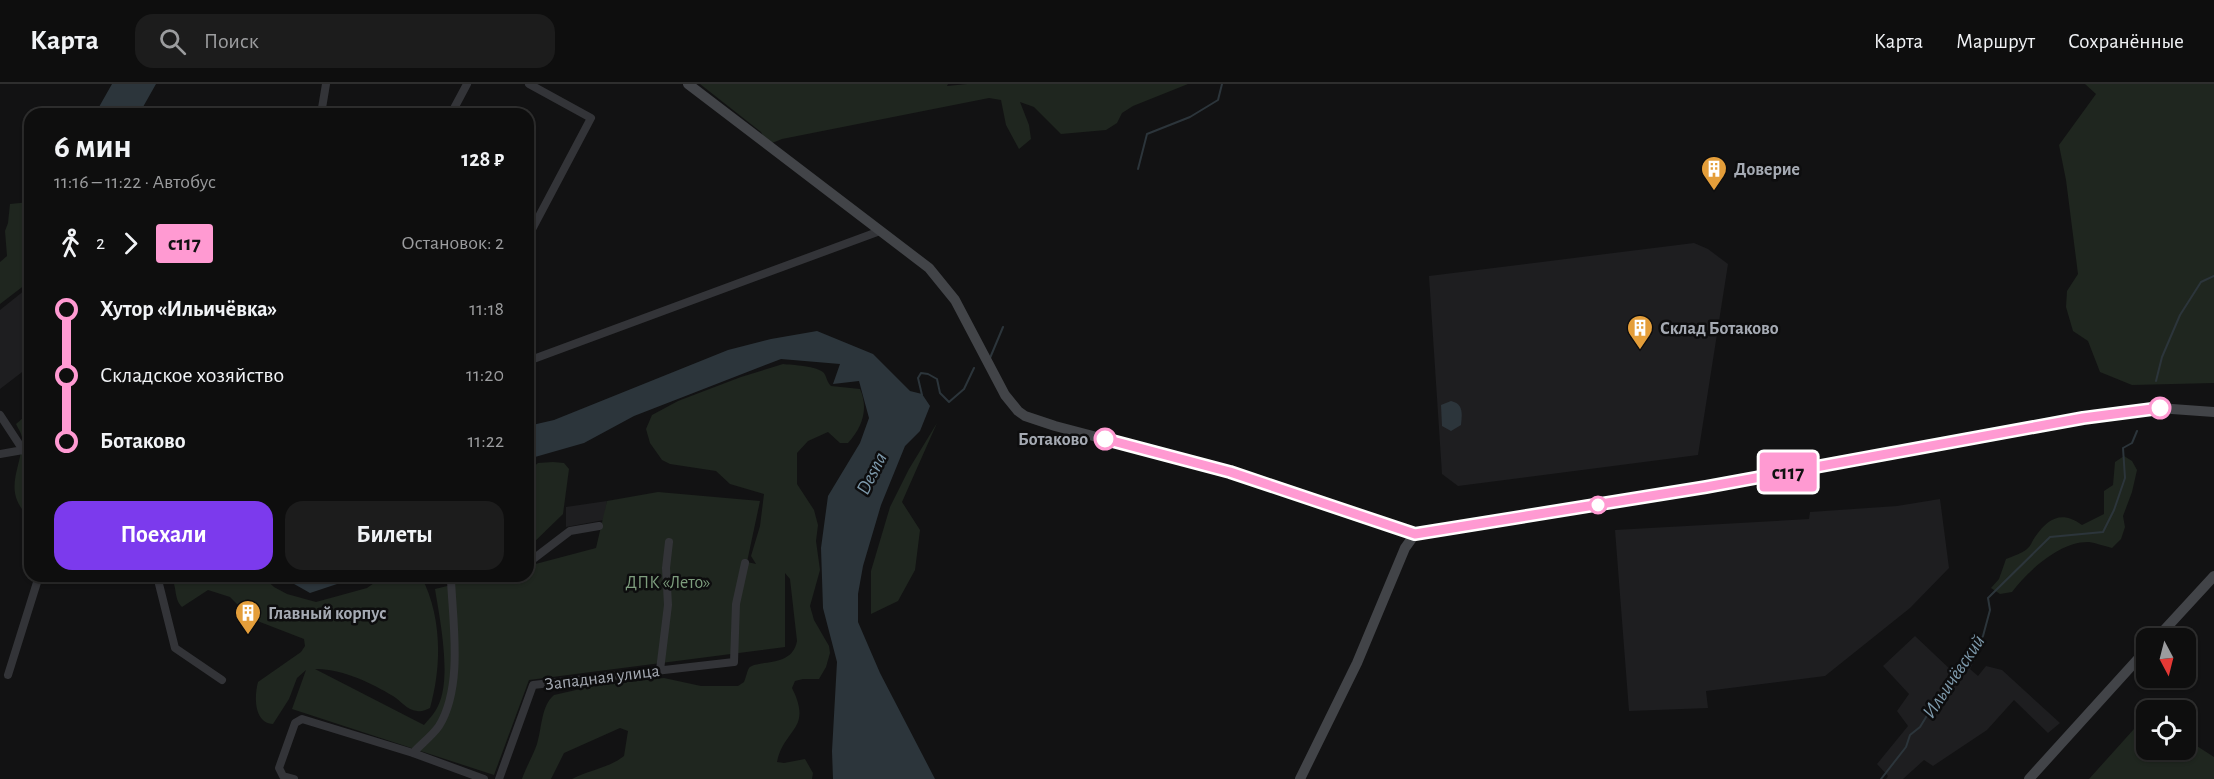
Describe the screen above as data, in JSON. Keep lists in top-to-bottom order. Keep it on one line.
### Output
{"streets":{"street":["Западная улица"]},"water":["Desna","Ильичёвский"],"parks":["ДПК «Лето»"],"places":{"building":["Доверие","Склад Ботаково","Главный корпус"],"other":["Ботаково"]},"lines":["bus line с117"],"north":"bottom","page":{"header":"Карта","search":"Поиск","nav":["Карта","Маршрут","Сохранённые"],"on_map":"с117","heading":["6 мин","11:16 – 11:22 · Автобус","128 ₽"],"legs":["2","с117","Остановок: 2"],"list":[{"name":"Хутор «Ильичёвка»","value":"11:18"},{"name":"Складское хозяйство","value":"11:20"},{"name":"Ботаково","value":"11:22"}],"buttons":["Поехали","Билеты"]}}
